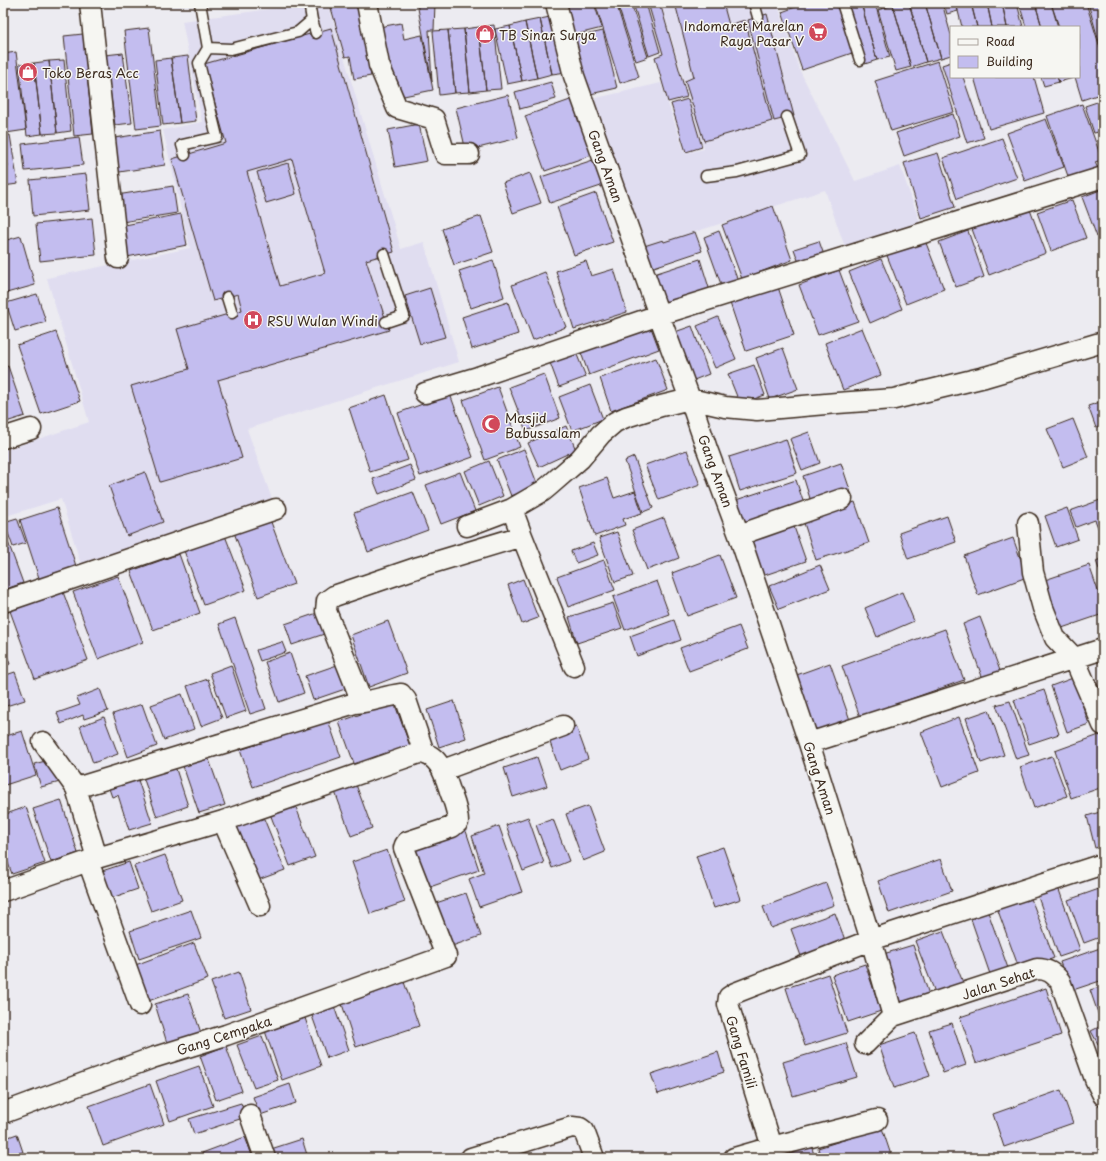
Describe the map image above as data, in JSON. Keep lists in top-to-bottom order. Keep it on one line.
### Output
{"streets":{"street":["Gang Aman","Jalan Sehat","Gang Cempaka","Gang Famili"]},"crossings":[["Gang Aman","Gang Famili"]],"places":{"supermarket":["Indomaret Marelan Raya Pasar V"],"shop":["TB Sinar Surya","Toko Beras Acc"],"hospital":["RSU Wulan Windi"],"mosque":["Masjid Babussalam"]},"legend":["Road","Building"]}
